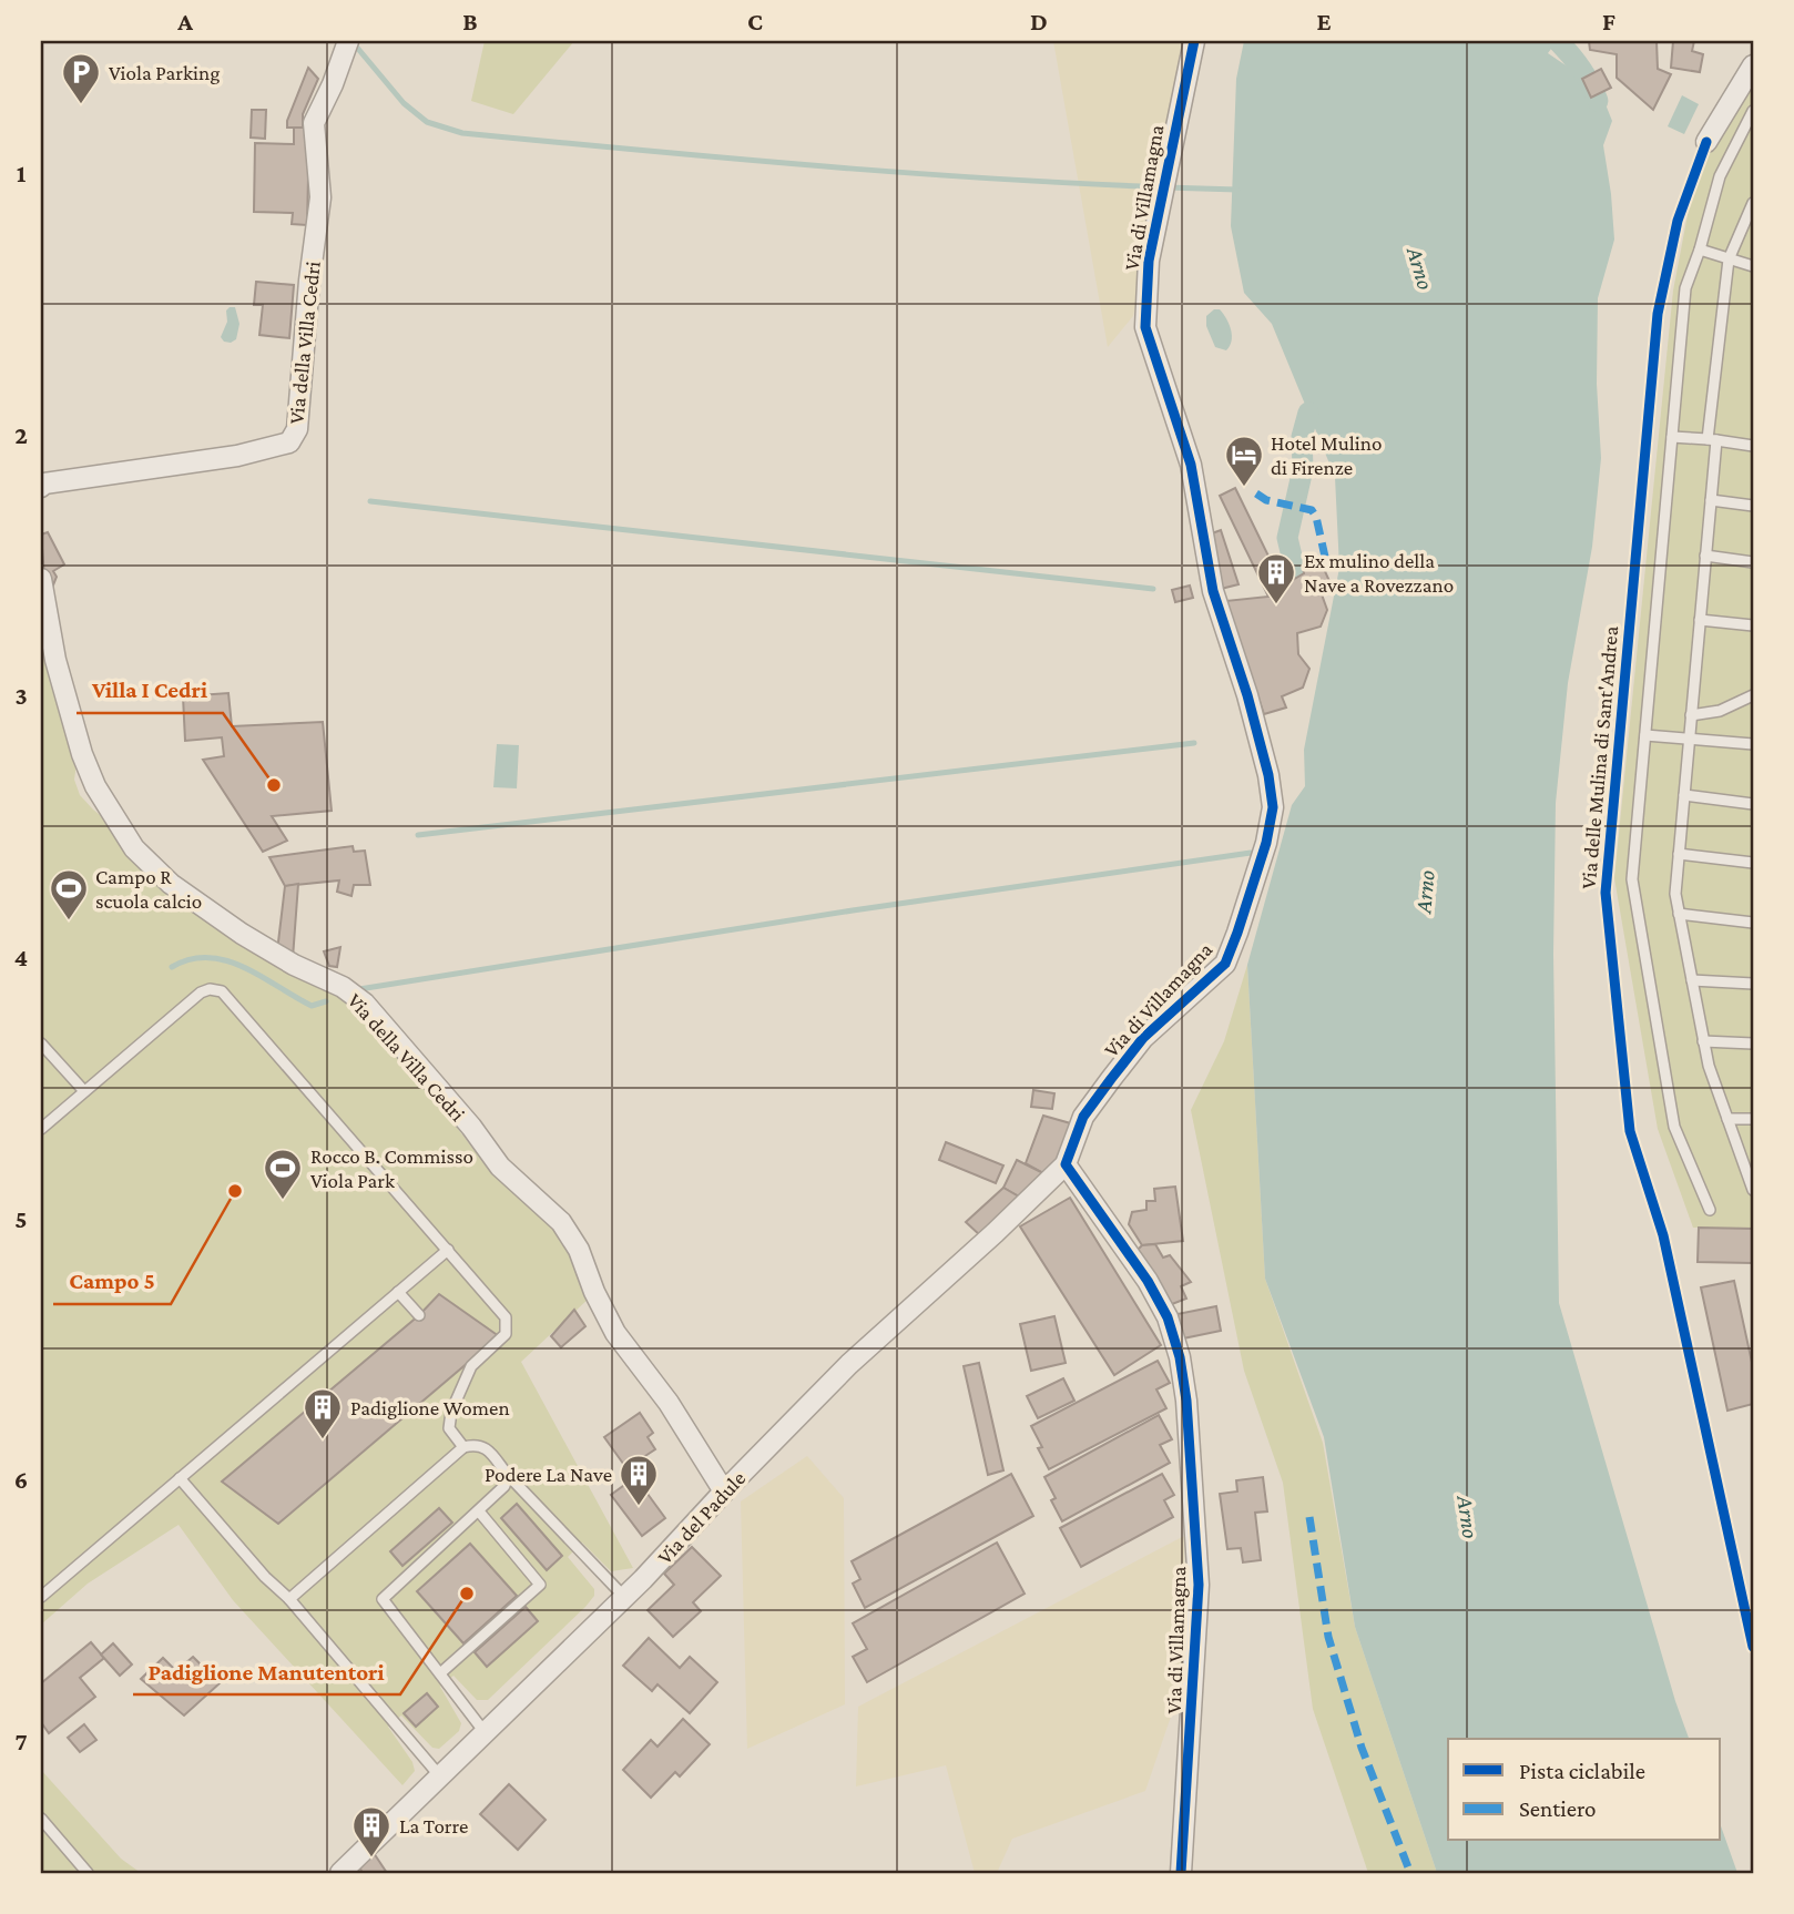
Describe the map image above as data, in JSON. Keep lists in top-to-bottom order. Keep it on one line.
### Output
{"streets":{"street":["Via di Villamagna","Via della Villa Cedri","Via del Padule"],"cycle path":["Via delle Mulina di Sant'Andrea"]},"crossings":[["Via di Villamagna","Via del Padule"],["Via della Villa Cedri","Via del Padule"]],"water":["Arno"],"places":{"parking":["Viola Parking"],"hotel":["Hotel Mulino di Firenze"],"building":["Ex mulino della Nave a Rovezzano","Padiglione Women","Podere La Nave","La Torre"],"other":["Villa I Cedri","Campo 5","Padiglione Manutentori"],"sports":["Campo R scuola calcio","Rocco B. Commisso Viola Park"]},"legend":["Pista ciclabile","Sentiero"],"grid":{"columns":["A","B","C","D","E","F"],"rows":["1","2","3","4","5","6","7"]}}
